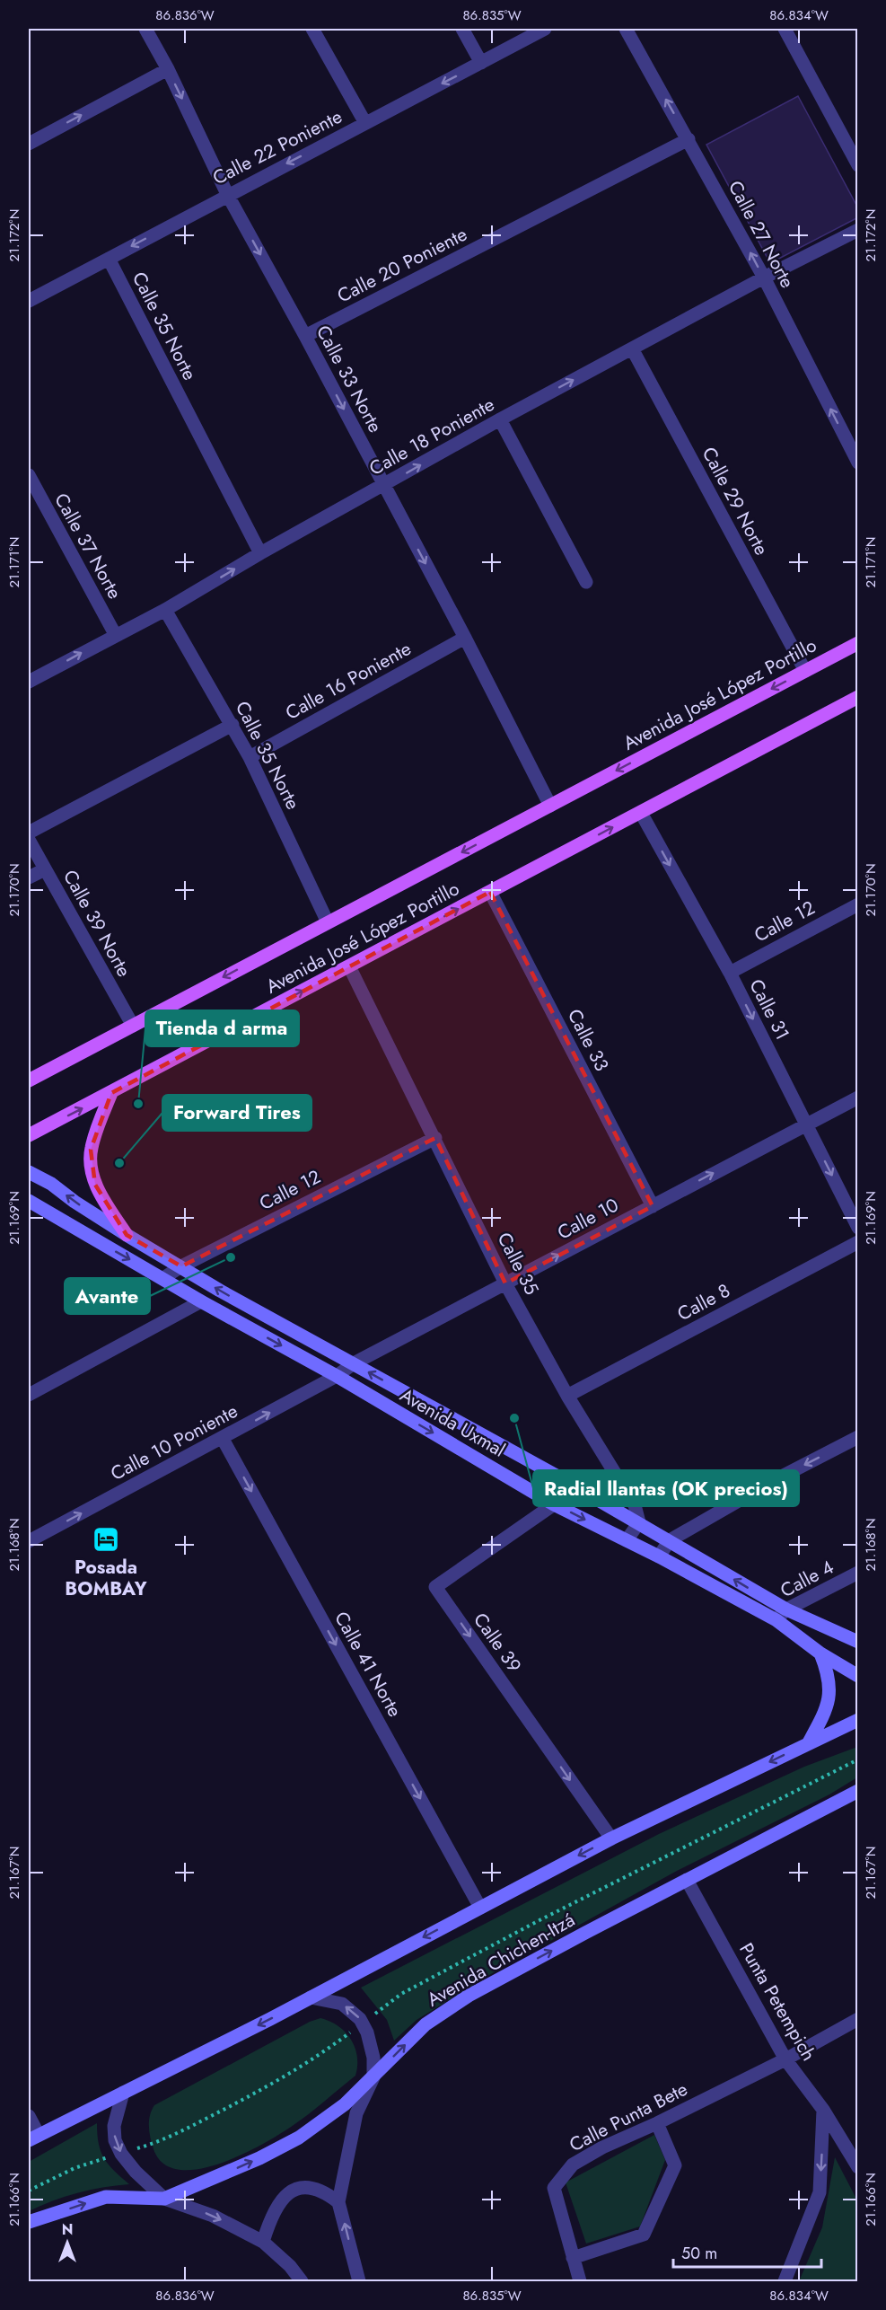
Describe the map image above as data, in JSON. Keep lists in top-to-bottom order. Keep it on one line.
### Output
{"streets":{"main road":["Avenida José López Portillo","Avenida Uxmal","Avenida Chichen-Itzá"],"street":["Calle 22 Poniente","Calle 27 Norte","Calle 20 Poniente","Calle 35 Norte","Calle 33 Norte","Calle 18 Poniente","Calle 29 Norte","Calle 37 Norte","Calle 16 Poniente","Calle 12","Calle 39 Norte","Calle 31","Calle 33","Calle 10","Calle 35","Calle 8","Calle 10 Poniente","Calle 4","Calle 39","Calle 41 Norte","Punta Petempich","Calle Punta Bete"]},"crossings":[["Calle 22 Poniente","Calle 35 Norte"],["Calle 22 Poniente","Calle 33 Norte"],["Calle 27 Norte","Calle 20 Poniente"],["Calle 27 Norte","Calle 18 Poniente"],["Calle 20 Poniente","Calle 33 Norte"],["Calle 35 Norte","Calle 18 Poniente"],["Calle 35 Norte","Calle 16 Poniente"],["Calle 35 Norte","Avenida José López Portillo"],["Calle 33 Norte","Calle 18 Poniente"],["Calle 33 Norte","Calle 16 Poniente"],["Calle 33 Norte","Avenida José López Portillo"],["Calle 18 Poniente","Calle 29 Norte"],["Calle 18 Poniente","Calle 37 Norte"],["Calle 29 Norte","Avenida José López Portillo"],["Avenida José López Portillo","Calle 39 Norte"],["Avenida José López Portillo","Calle 31"],["Avenida José López Portillo","Calle 33"],["Avenida José López Portillo","Calle 35"],["Calle 12","Calle 31"],["Calle 12","Calle 35"],["Calle 12","Avenida Uxmal"],["Calle 31","Calle 10"],["Calle 33","Calle 10"],["Calle 10","Calle 35"],["Calle 10","Avenida Uxmal"],["Calle 10","Calle 10 Poniente"],["Calle 35","Calle 8"],["Calle 35","Avenida Uxmal"],["Avenida Uxmal","Calle 10 Poniente"],["Avenida Uxmal","Calle 4"],["Avenida Uxmal","Calle 39"],["Calle 10 Poniente","Calle 41 Norte"],["Avenida Chichen-Itzá","Punta Petempich"],["Punta Petempich","Calle Punta Bete"]],"one_way":["Calle 22 Poniente","Calle 27 Norte","Calle 33 Norte","Calle 18 Poniente","Calle 31","Calle 10","Calle 10 Poniente","Calle 41 Norte"],"places":{"other":["Tienda d arma","Forward Tires","Avante","Radial llantas (OK precios)"],"hotel":["Posada BOMBAY"]},"scale_bar":"50 m","north":"top","coordinates":["86.836°W","86.835°W","86.834°W","21.172°N","21.171°N","21.170°N","21.169°N","21.168°N","21.167°N","21.166°N"]}
